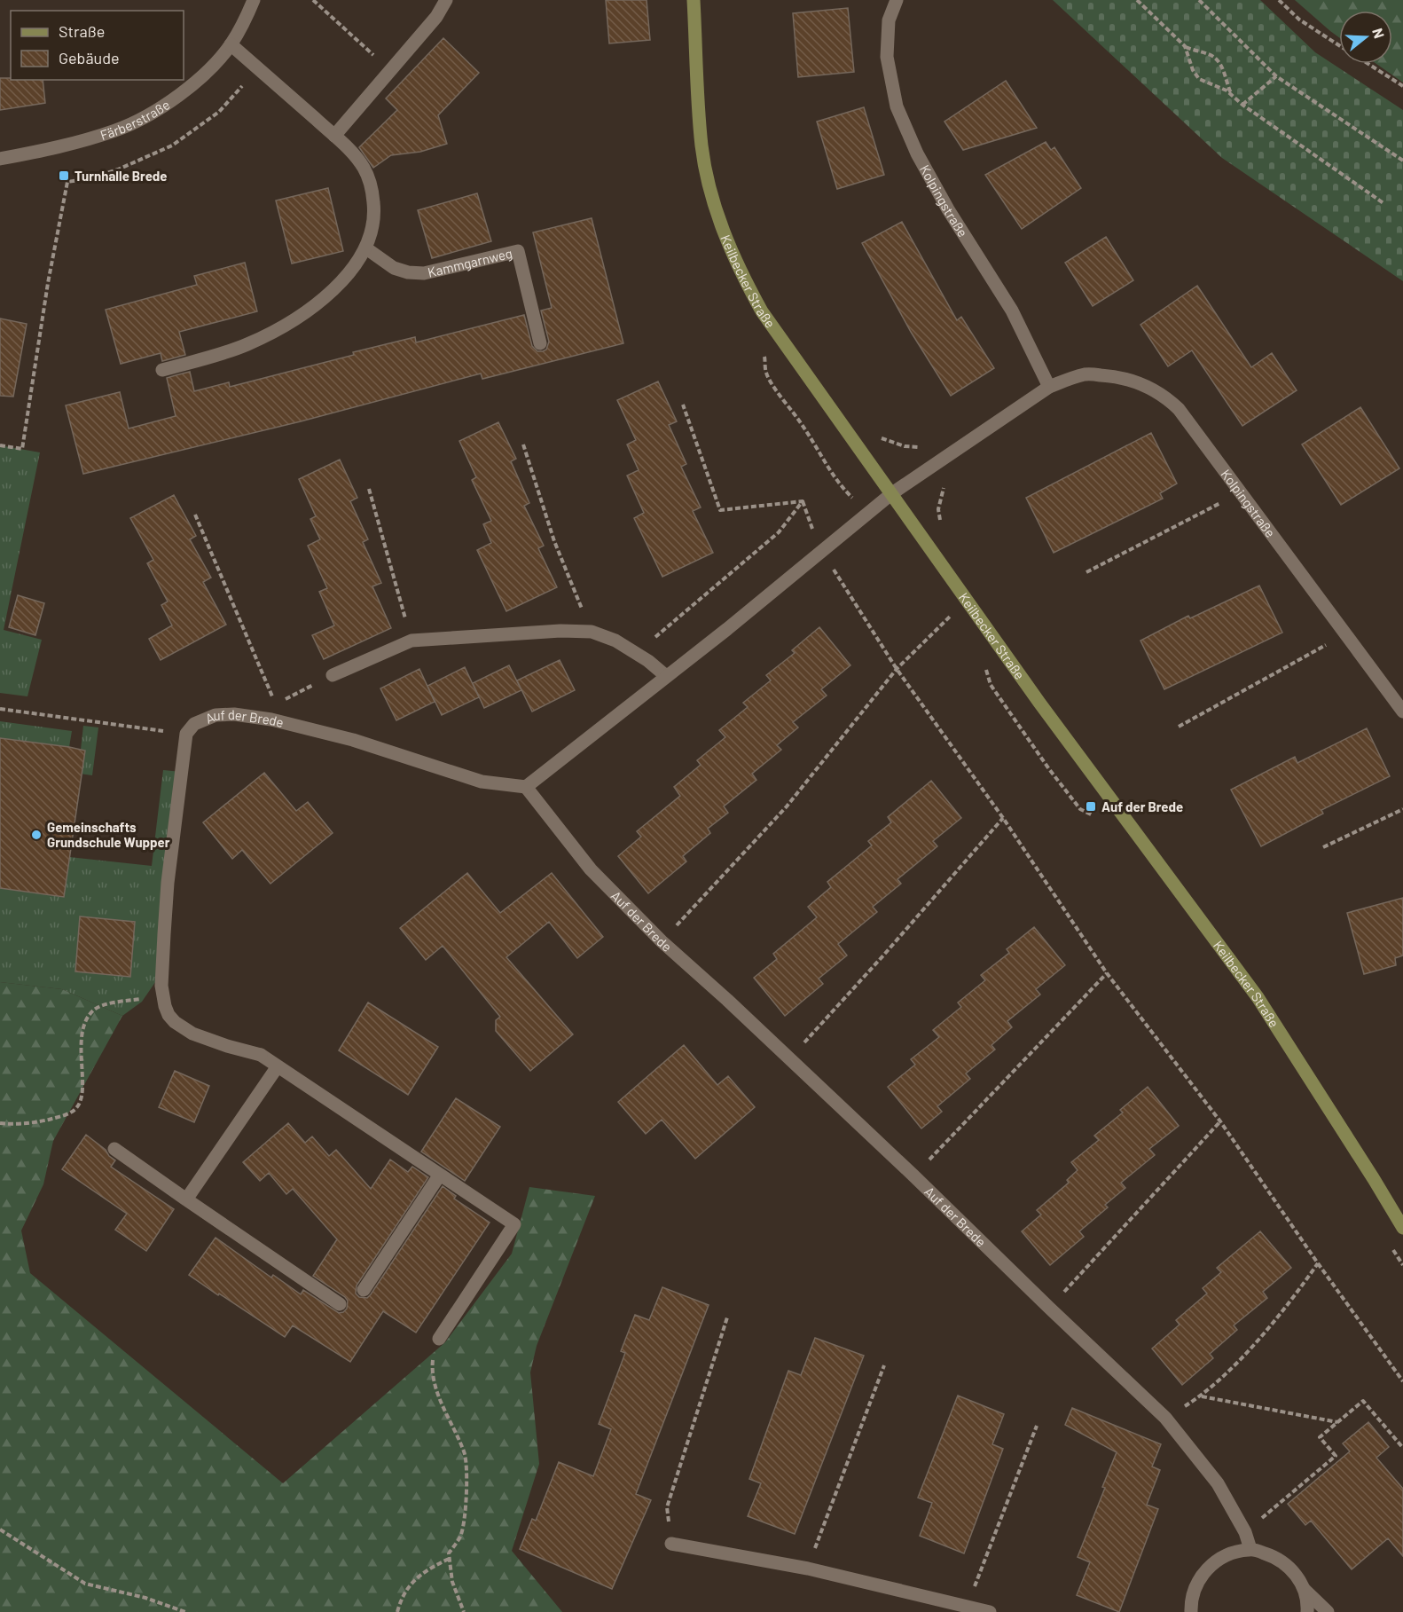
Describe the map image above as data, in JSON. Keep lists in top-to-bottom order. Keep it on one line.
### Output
{"streets":{"main road":["Keilbecker Straße"],"street":["Färberstraße","Kolpingstraße","Kammgarnweg","Auf der Brede"]},"crossings":[["Kolpingstraße","Keilbecker Straße"]],"places":{"transit":["Turnhalle Brede","Auf der Brede"],"other":["Gemeinschafts Grundschule Wupper"]},"legend":["Straße","Gebäude"],"north":"right"}
